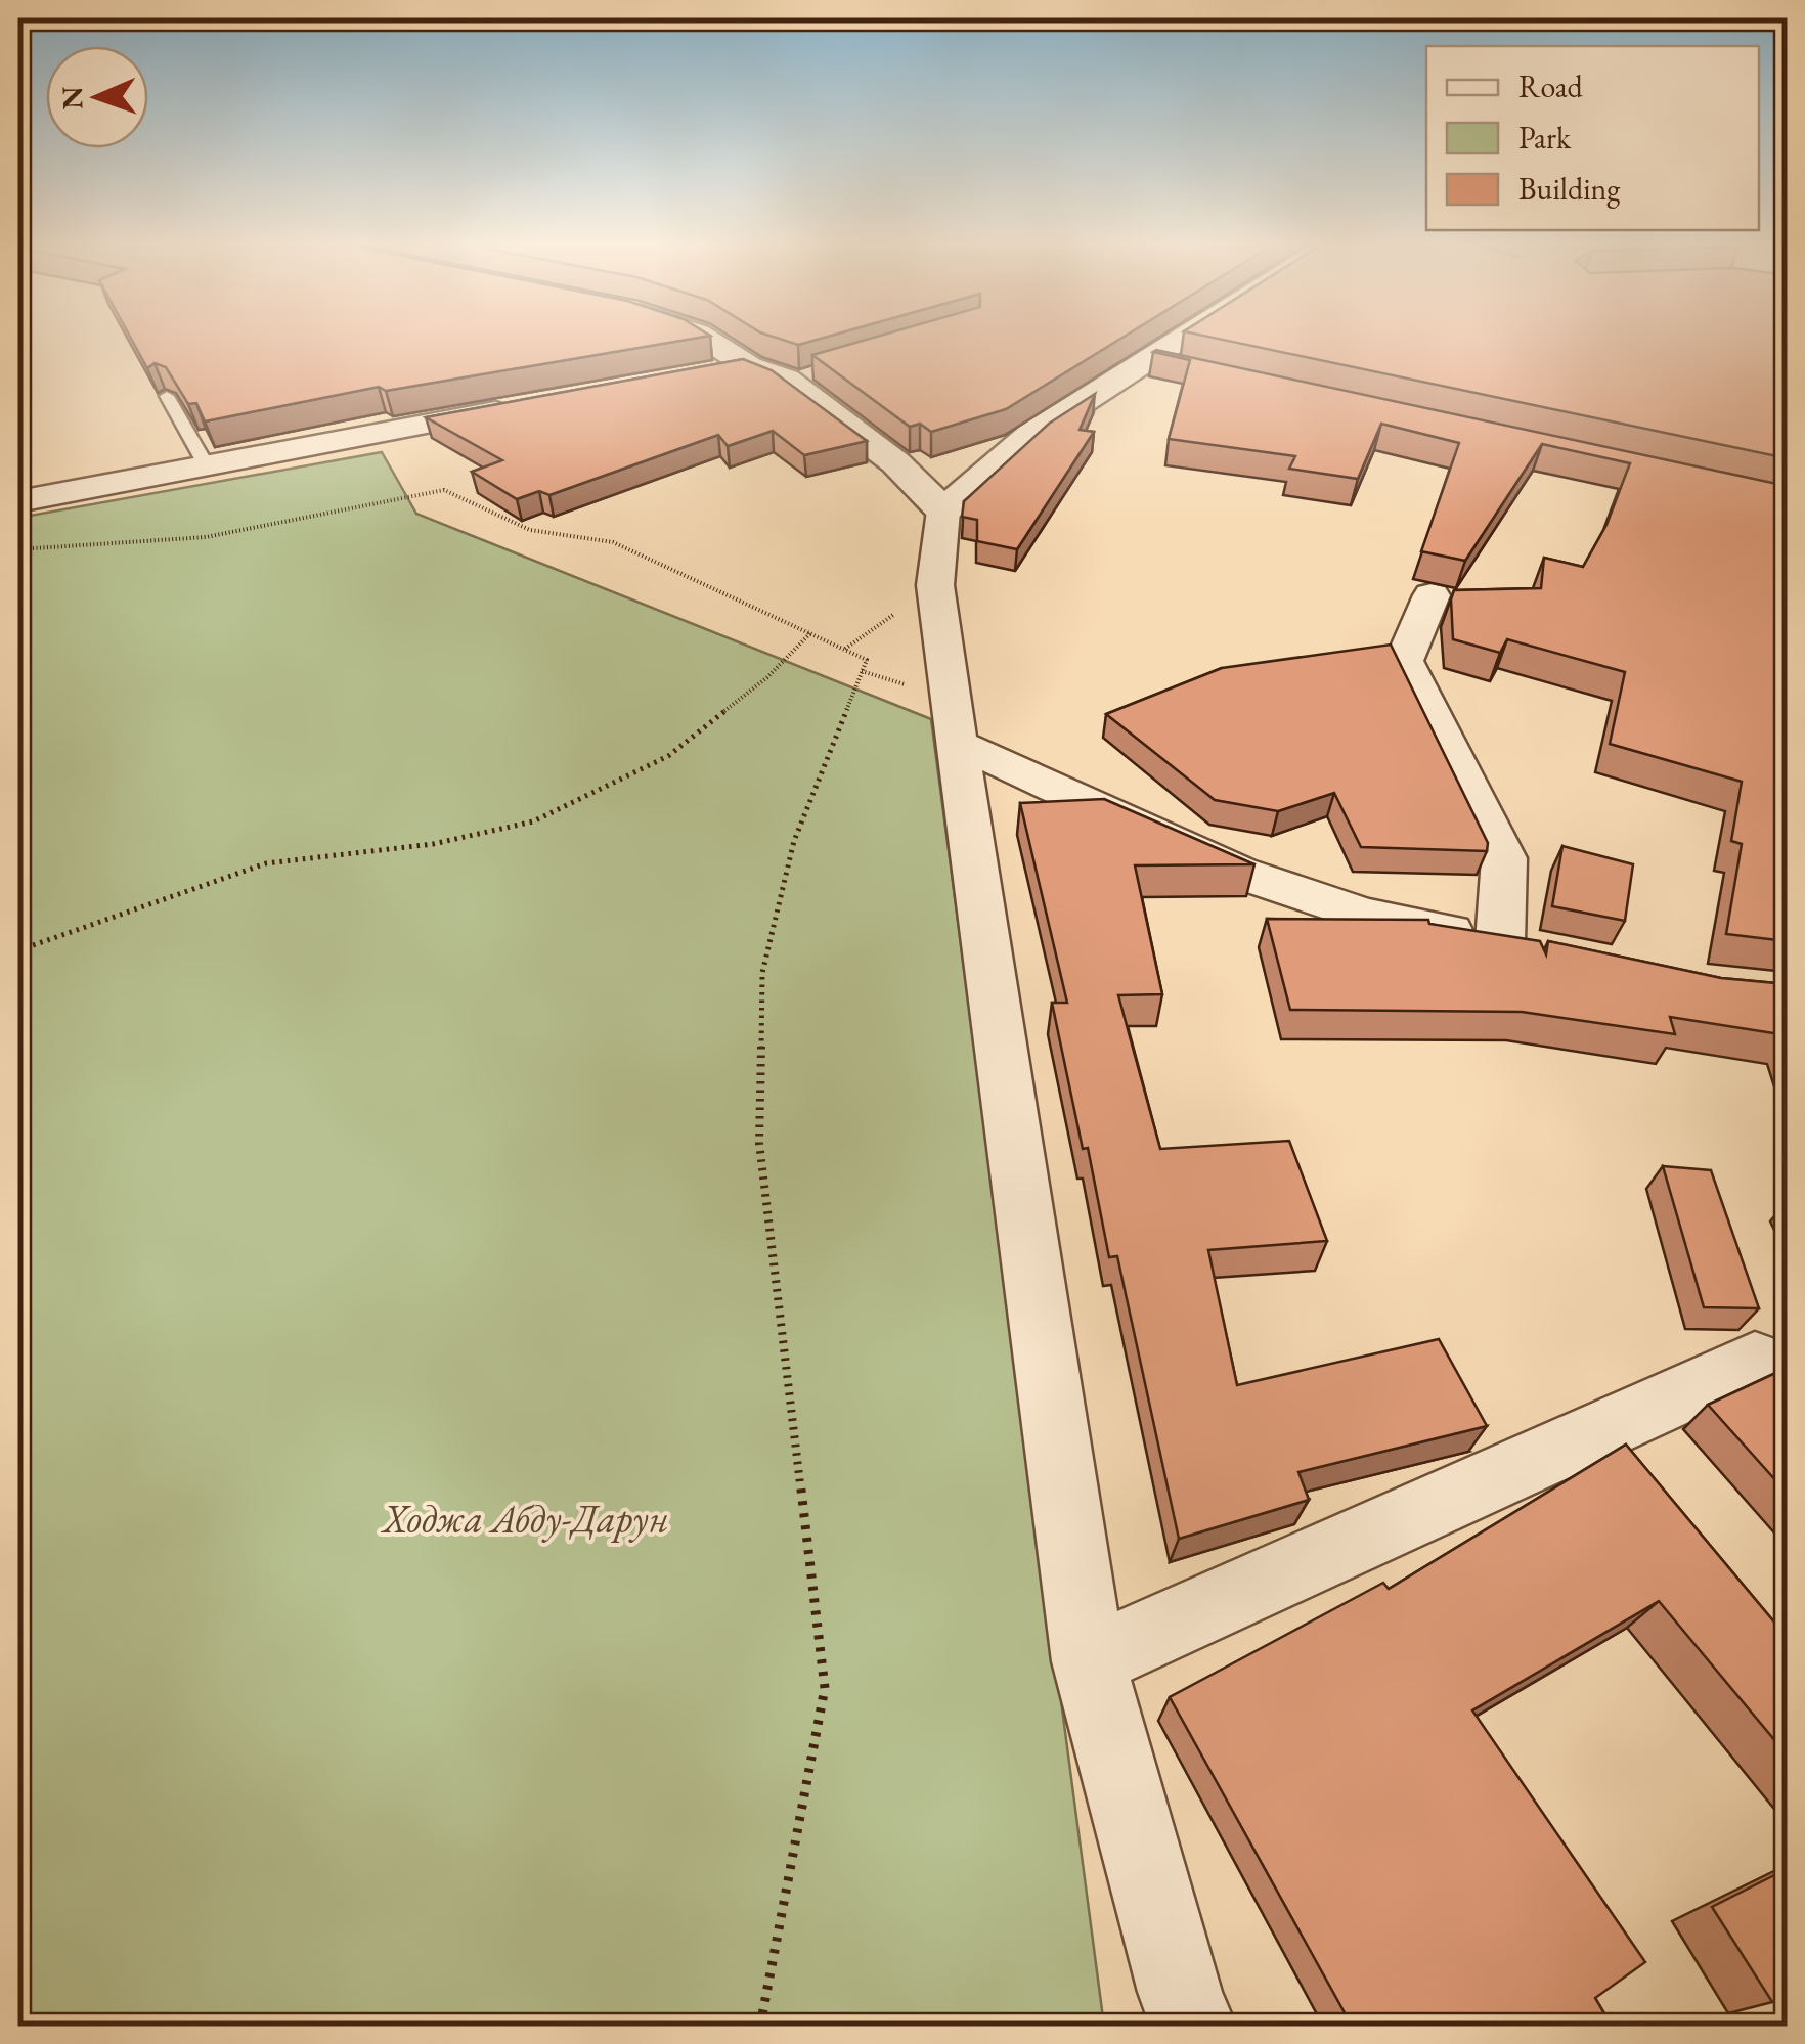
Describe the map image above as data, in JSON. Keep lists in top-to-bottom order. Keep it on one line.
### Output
{"parks":["Ходжа Абду-Дарун"],"legend":["Road","Park","Building"],"north":"left"}
